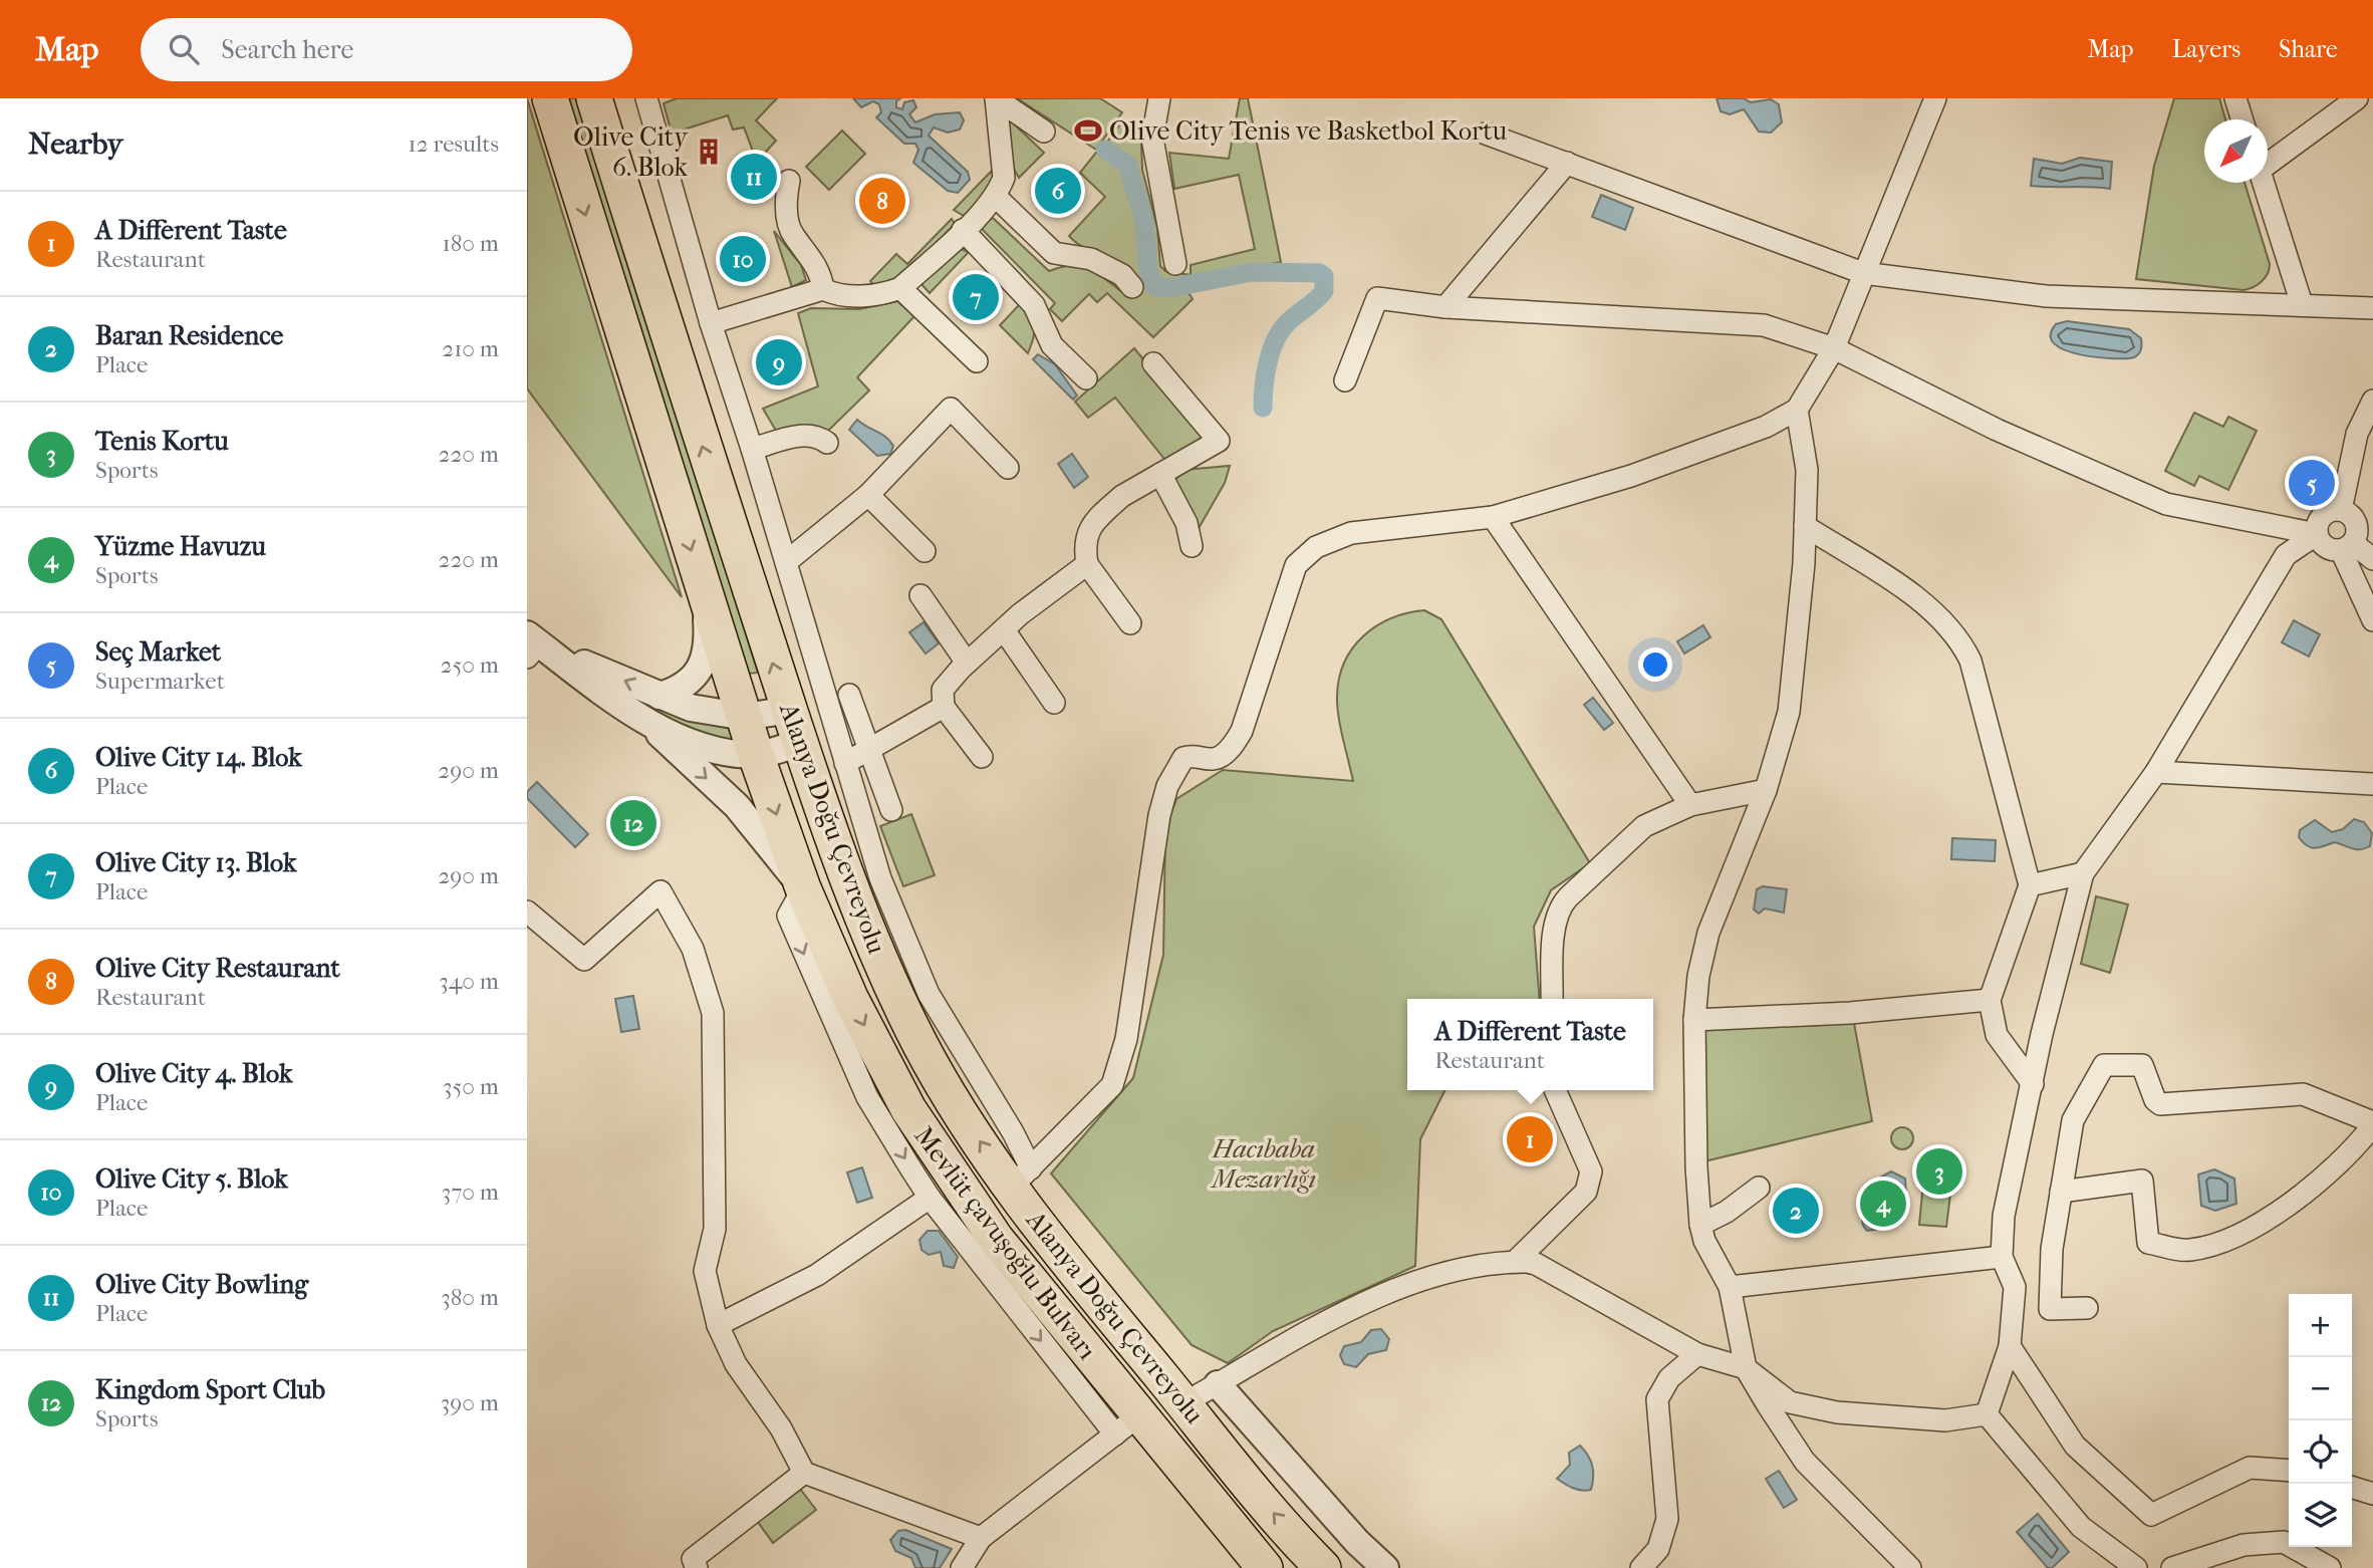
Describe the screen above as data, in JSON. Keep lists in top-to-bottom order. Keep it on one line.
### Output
{"streets":{"highway":["Alanya Doğu Çevreyolu"],"street":["Mevlüt çavuşoğlu Bulvarı"]},"crossings":[["Alanya Doğu Çevreyolu","Mevlüt çavuşoğlu Bulvarı"]],"parks":["Hacıbaba Mezarlığı"],"places":{"sports":["Olive City Tenis ve Basketbol Kortu"],"building":["Olive City 6. Blok"]},"north":"bottom left","page":{"header":"Map","search":"Search here","nav":["Map","Layers","Share"],"heading":["Nearby","12 results"],"pins":["11","6","8","10","7","9","5","12","1","3","4","2"],"list":[{"mark":"1","name":"A Different Taste","note":"Restaurant","value":"180 m"},{"mark":"2","name":"Baran Residence","note":"Place","value":"210 m"},{"mark":"3","name":"Tenis Kortu","note":"Sports","value":"220 m"},{"mark":"4","name":"Yüzme Havuzu","note":"Sports","value":"220 m"},{"mark":"5","name":"Seç Market","note":"Supermarket","value":"250 m"},{"mark":"6","name":"Olive City 14. Blok","note":"Place","value":"290 m"},{"mark":"7","name":"Olive City 13. Blok","note":"Place","value":"290 m"},{"mark":"8","name":"Olive City Restaurant","note":"Restaurant","value":"340 m"},{"mark":"9","name":"Olive City 4. Blok","note":"Place","value":"350 m"},{"mark":"10","name":"Olive City 5. Blok","note":"Place","value":"370 m"},{"mark":"11","name":"Olive City Bowling","note":"Place","value":"380 m"},{"mark":"12","name":"Kingdom Sport Club","note":"Sports","value":"390 m"}],"popup":["A Different Taste","Restaurant"],"map_buttons":["+","−"]}}
